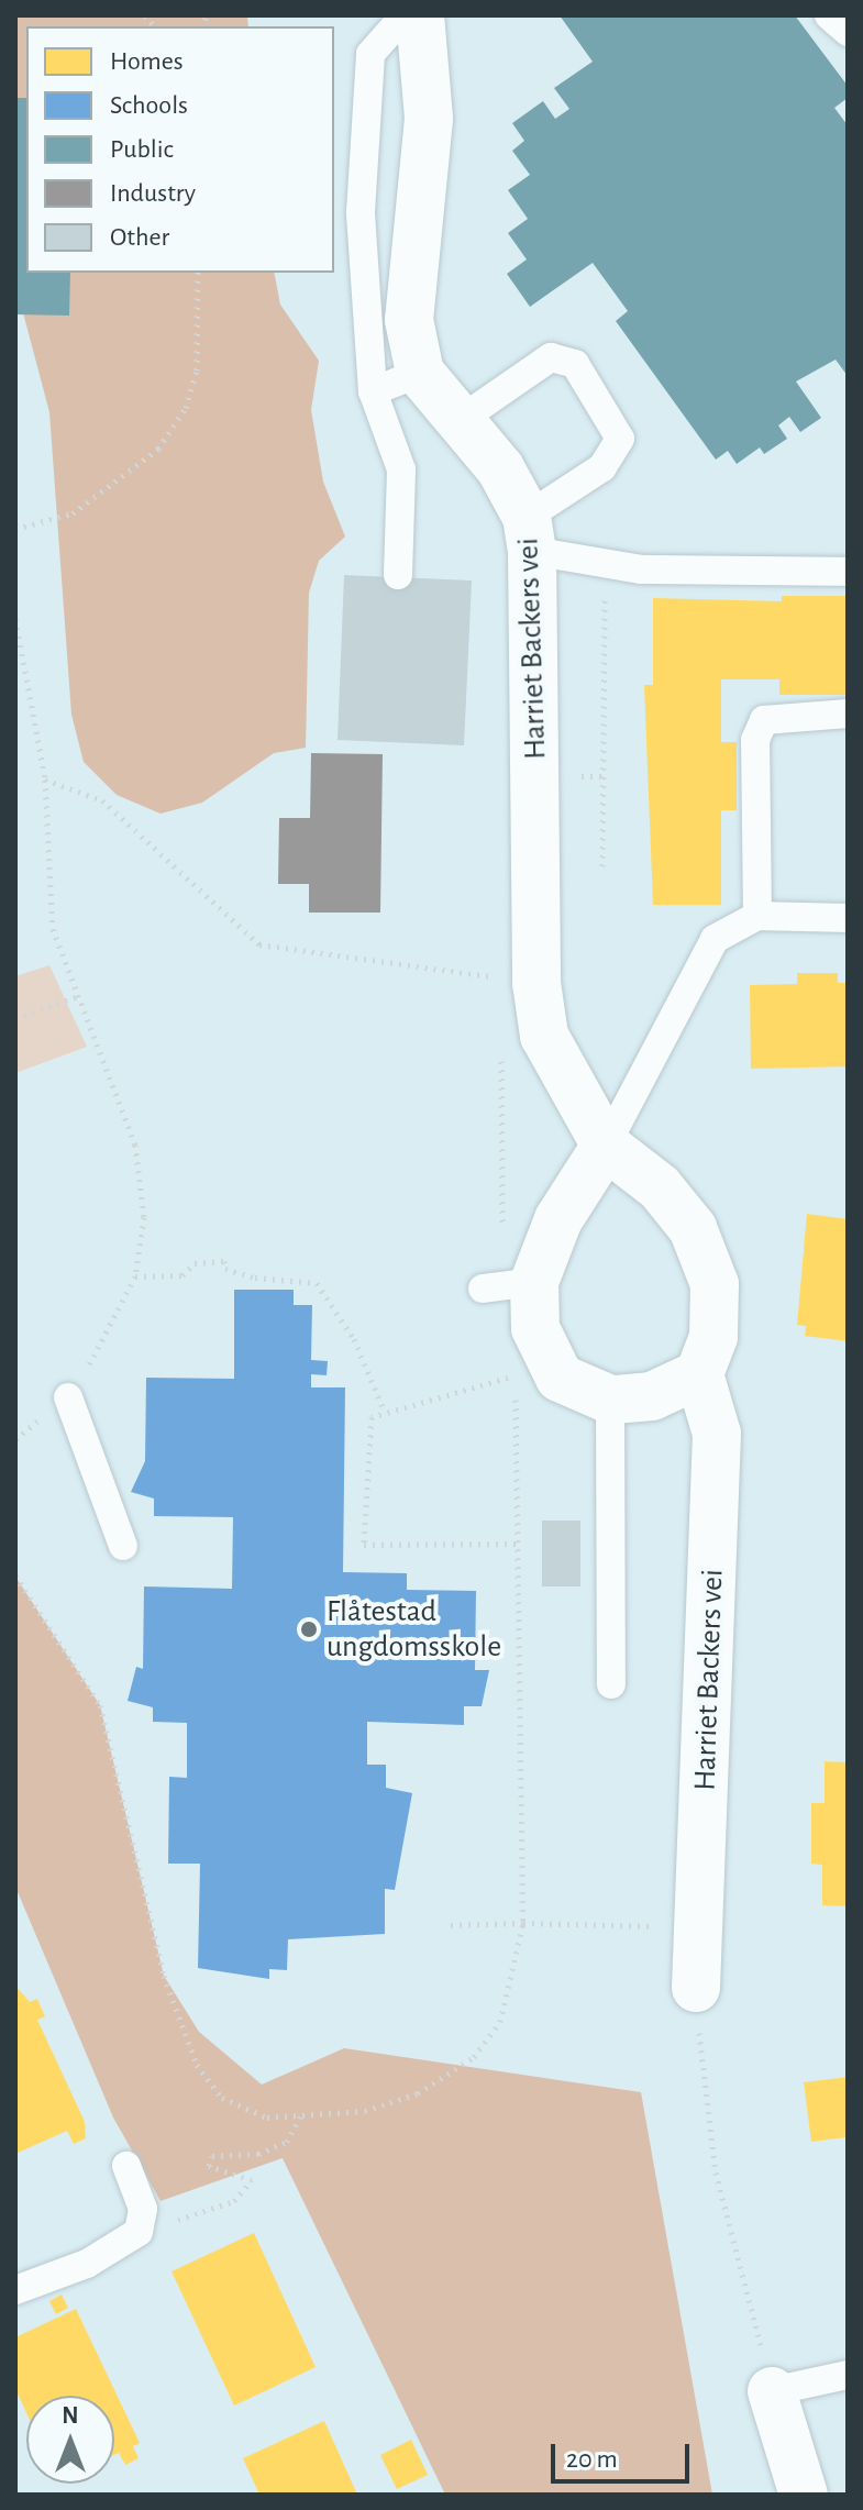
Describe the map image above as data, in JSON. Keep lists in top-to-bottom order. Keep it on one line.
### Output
{"streets":{"street":["Harriet Backers vei"]},"places":["Flåtestad ungdomsskole"],"legend":["Homes","Schools","Public","Industry","Other"],"scale_bar":"20 m","north":"top"}
